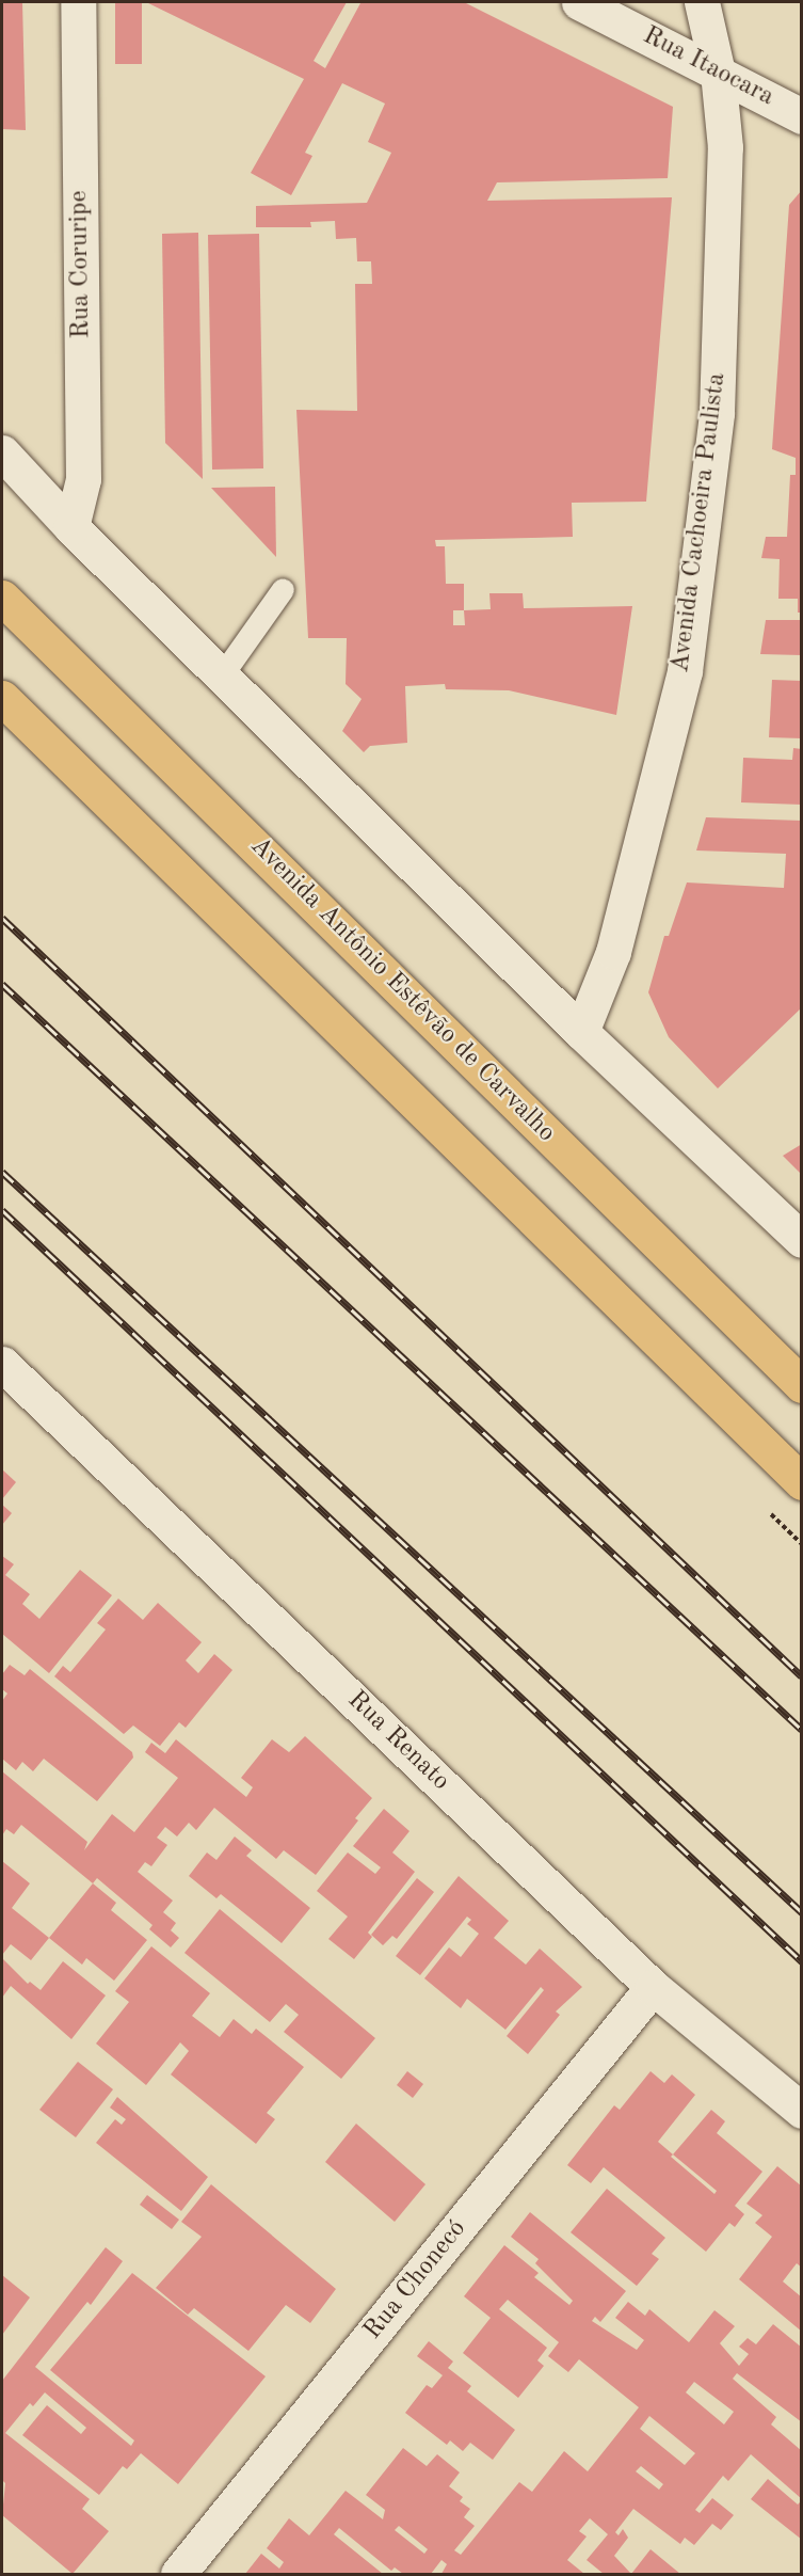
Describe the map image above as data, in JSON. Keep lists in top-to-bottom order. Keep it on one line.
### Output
{"streets":{"highway":["Avenida Antônio Estêvão de Carvalho"],"street":["Rua Itaocara","Rua Coruripe","Avenida Cachoeira Paulista","Rua Renato","Rua Chonecó"]},"crossings":[["Rua Itaocara","Avenida Cachoeira Paulista"],["Rua Renato","Rua Chonecó"]]}
